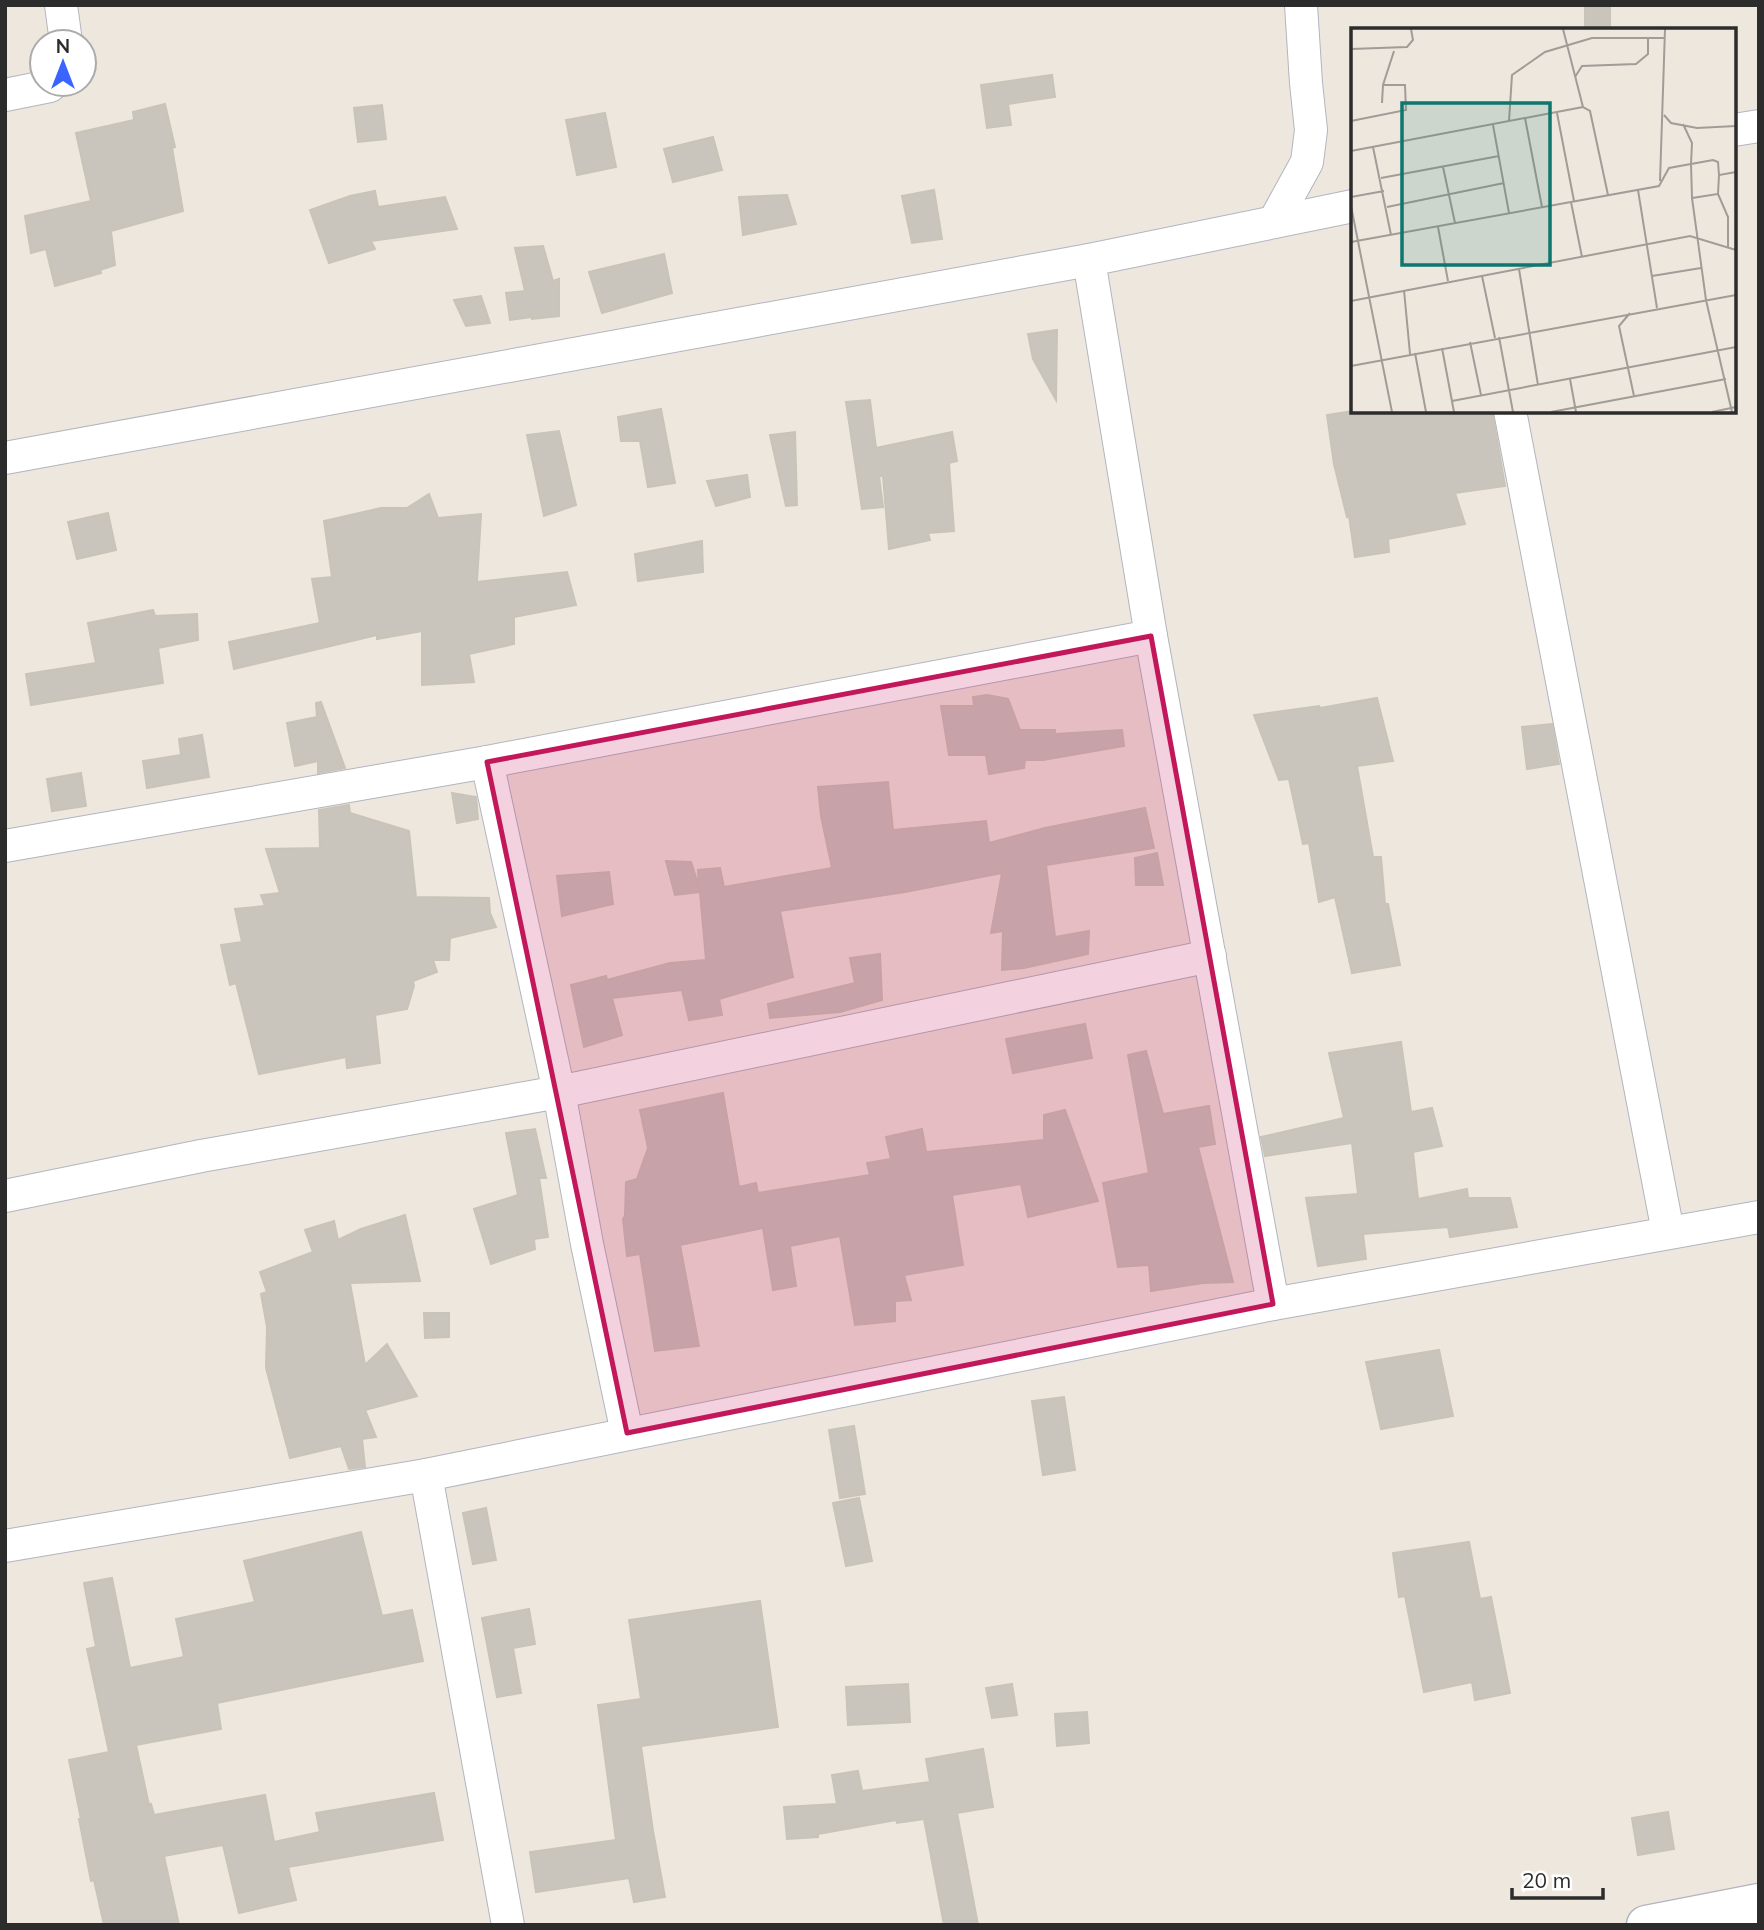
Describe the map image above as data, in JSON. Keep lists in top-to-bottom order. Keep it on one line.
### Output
{"scale_bar":"20 m","north":"top"}
